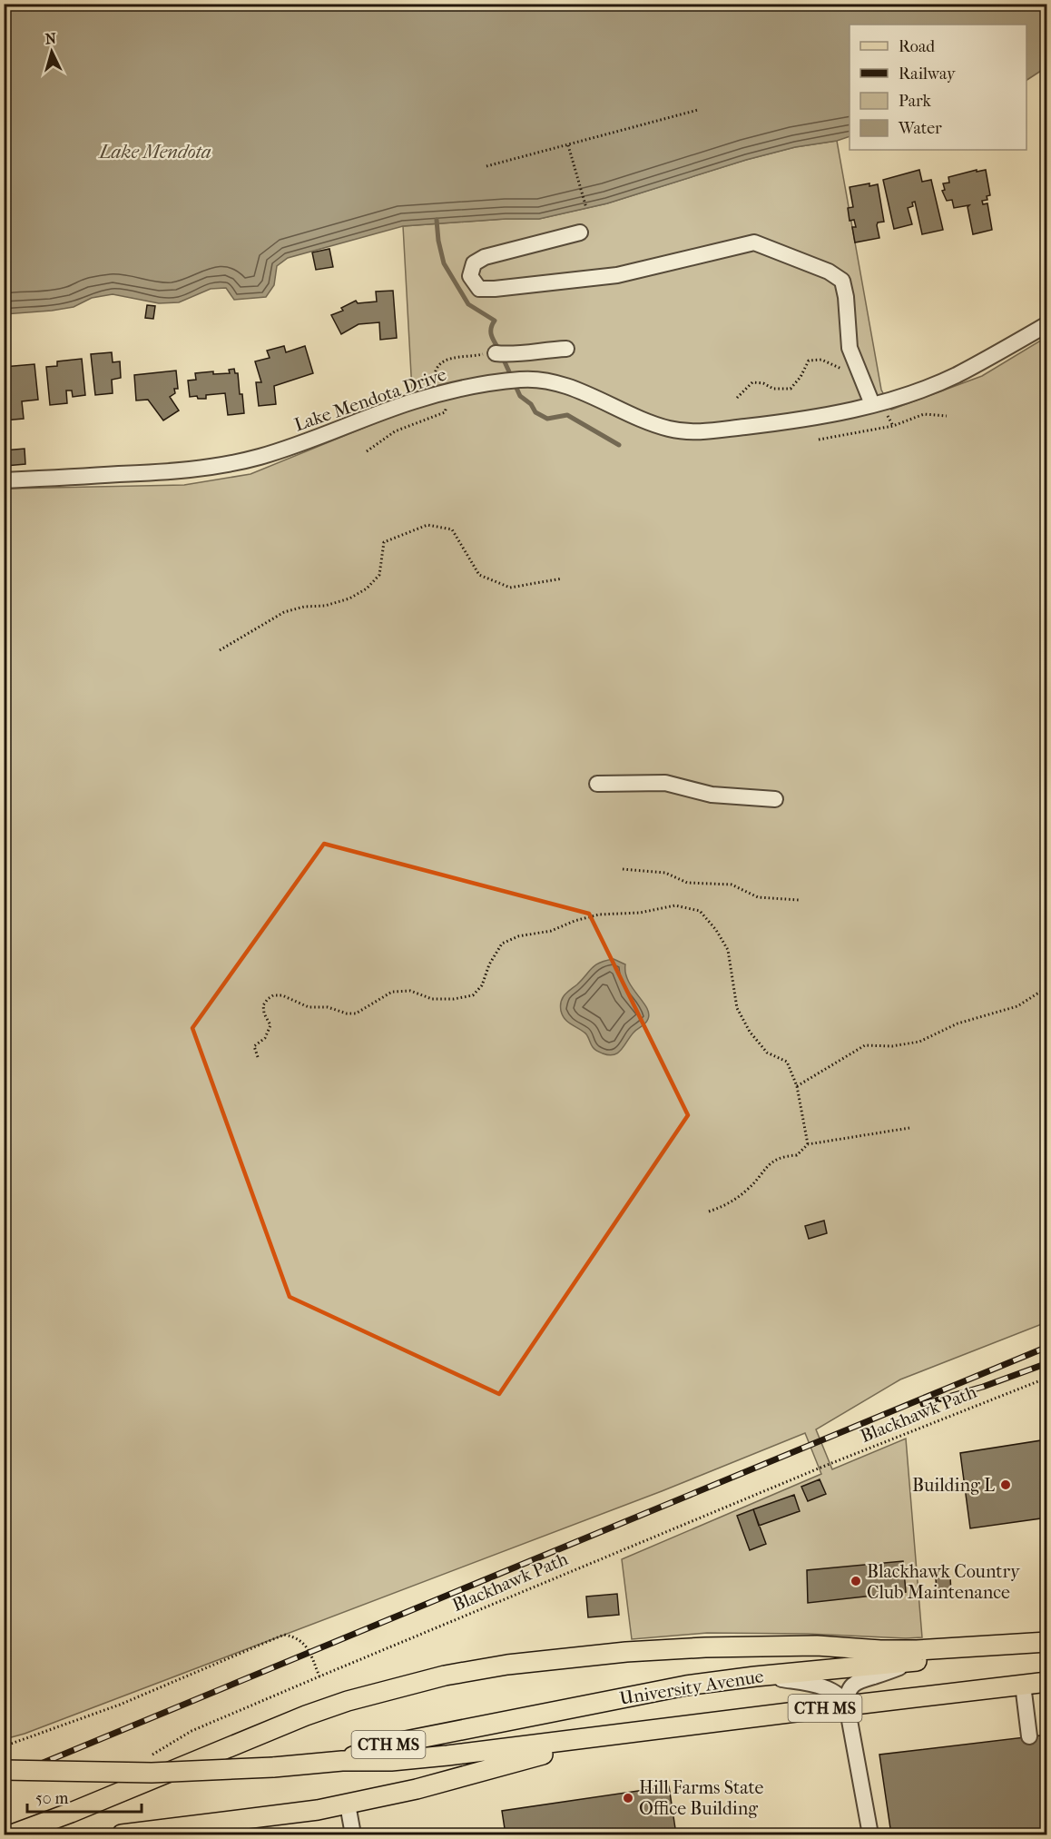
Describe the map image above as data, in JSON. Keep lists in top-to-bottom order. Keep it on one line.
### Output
{"streets":{"main road":["University Avenue","CTH MS"],"street":["Lake Mendota Drive"],"path":["Blackhawk Path"]},"water":["Lake Mendota"],"places":["Building L","Blackhawk Country Club Maintenance","Hill Farms State Office Building"],"legend":["Road","Railway","Park","Water"],"scale_bar":"50 m","north":"top"}
